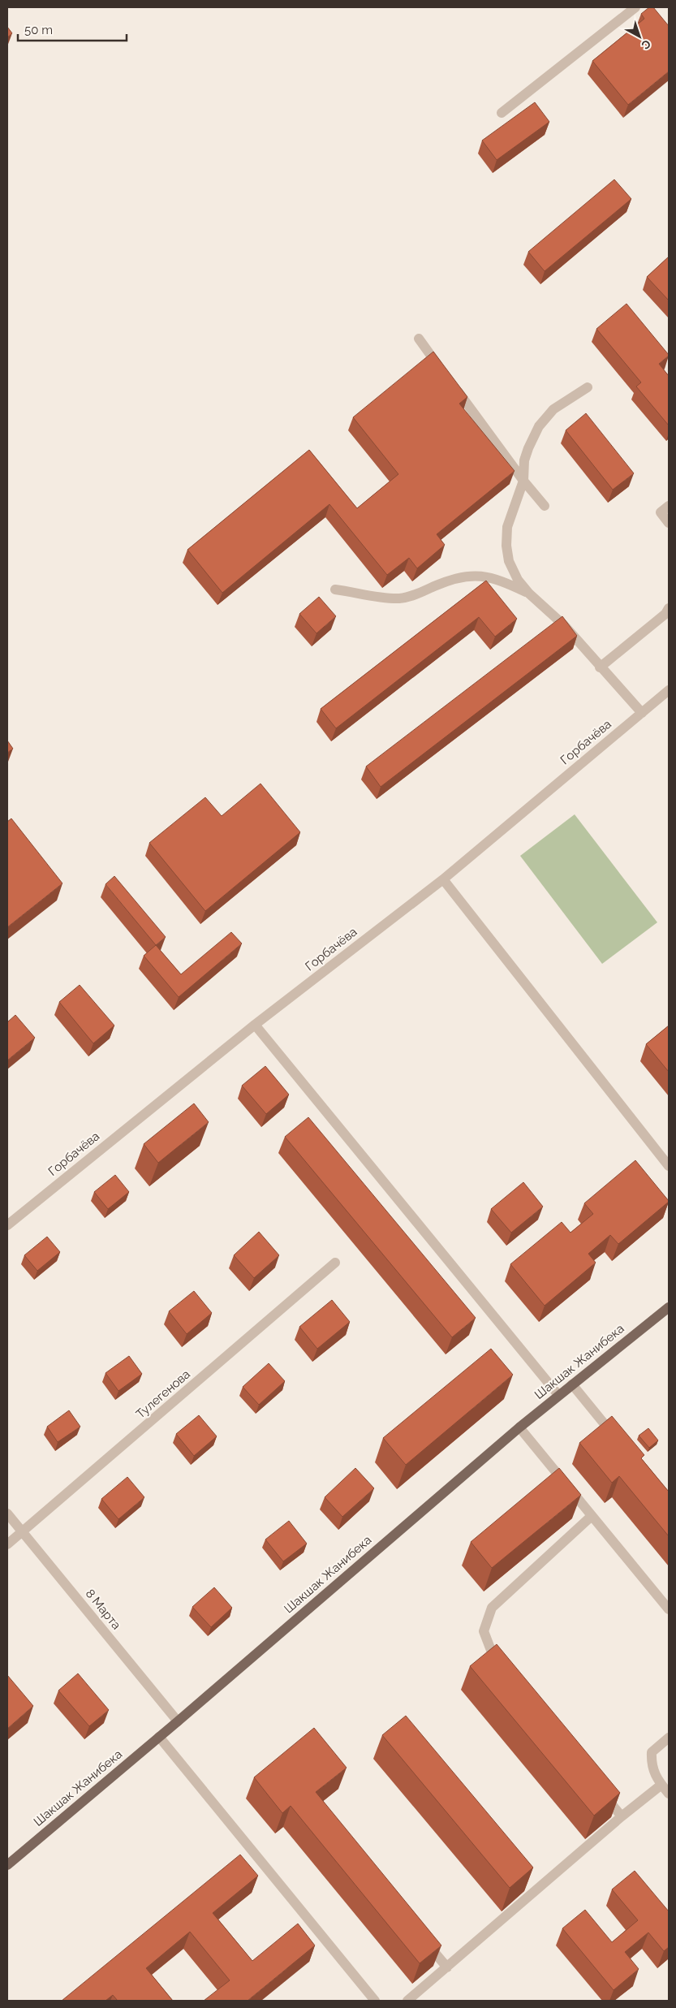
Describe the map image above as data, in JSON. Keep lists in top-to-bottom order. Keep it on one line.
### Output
{"streets":{"main road":["Шакшак Жанибека"],"street":["Горбачёва","Тулегенова","8 Марта"]},"crossings":[["Шакшак Жанибека","8 Марта"],["Тулегенова","8 Марта"]],"scale_bar":"50 m","north":"bottom right"}
